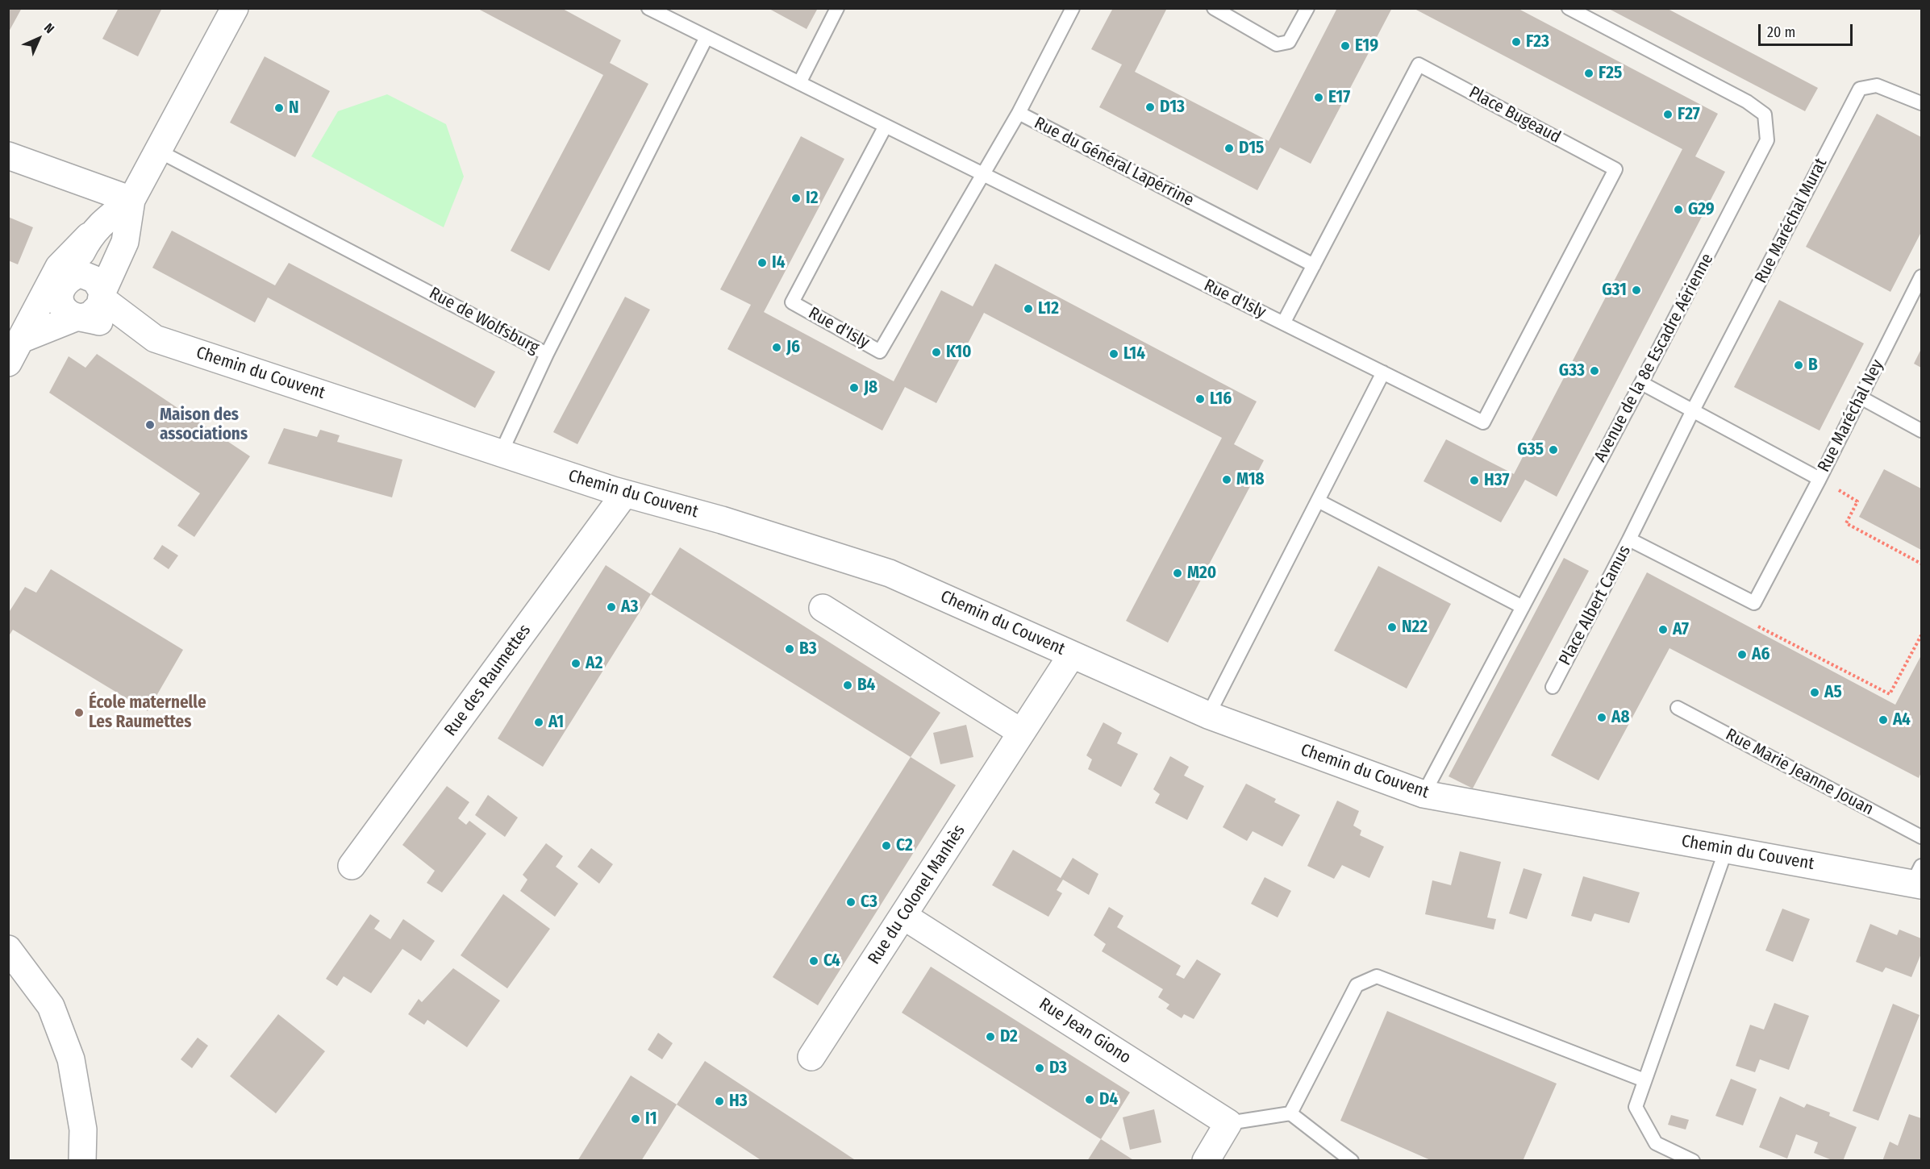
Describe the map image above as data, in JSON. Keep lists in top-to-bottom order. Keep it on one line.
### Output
{"streets":{"street":["Chemin du Couvent","Rue des Raumettes","Rue du Colonel Manhès","Rue Jean Giono"],"lane":["Place Bugeaud","Rue du Général Lapérrine","Rue Maréchal Murat","Rue d'Isly","Rue de Wolfsburg","Avenue de la 8e Escadre Aérienne","Rue Maréchal Ney","Place Albert Camus","Rue Marie Jeanne Jouan"]},"crossings":[["Place Bugeaud","Rue du Général Lapérrine"],["Place Bugeaud","Rue d'Isly"],["Rue Maréchal Murat","Rue Maréchal Ney"],["Rue d'Isly","Rue de Wolfsburg"],["Avenue de la 8e Escadre Aérienne","Chemin du Couvent"],["Avenue de la 8e Escadre Aérienne","Rue Maréchal Ney"],["Chemin du Couvent","Rue des Raumettes"],["Chemin du Couvent","Rue du Colonel Manhès"],["Rue Maréchal Ney","Place Albert Camus"],["Rue du Colonel Manhès","Rue Jean Giono"]],"places":["F23","E19","F25","E17","D13","N","F27","D15","I2","G29","I4","G31","L12","J6","K10","L14","B","G33","J8","L16","Maison des associations","G35","M18","H37","M20","A3","N22","A7","B3","A6","A2","B4","A5","École maternelle Les Raumettes","A8","A4","A1","C2","C3","C4","D2","D3","D4","H3","I1"],"scale_bar":"20 m","north":"top right"}
